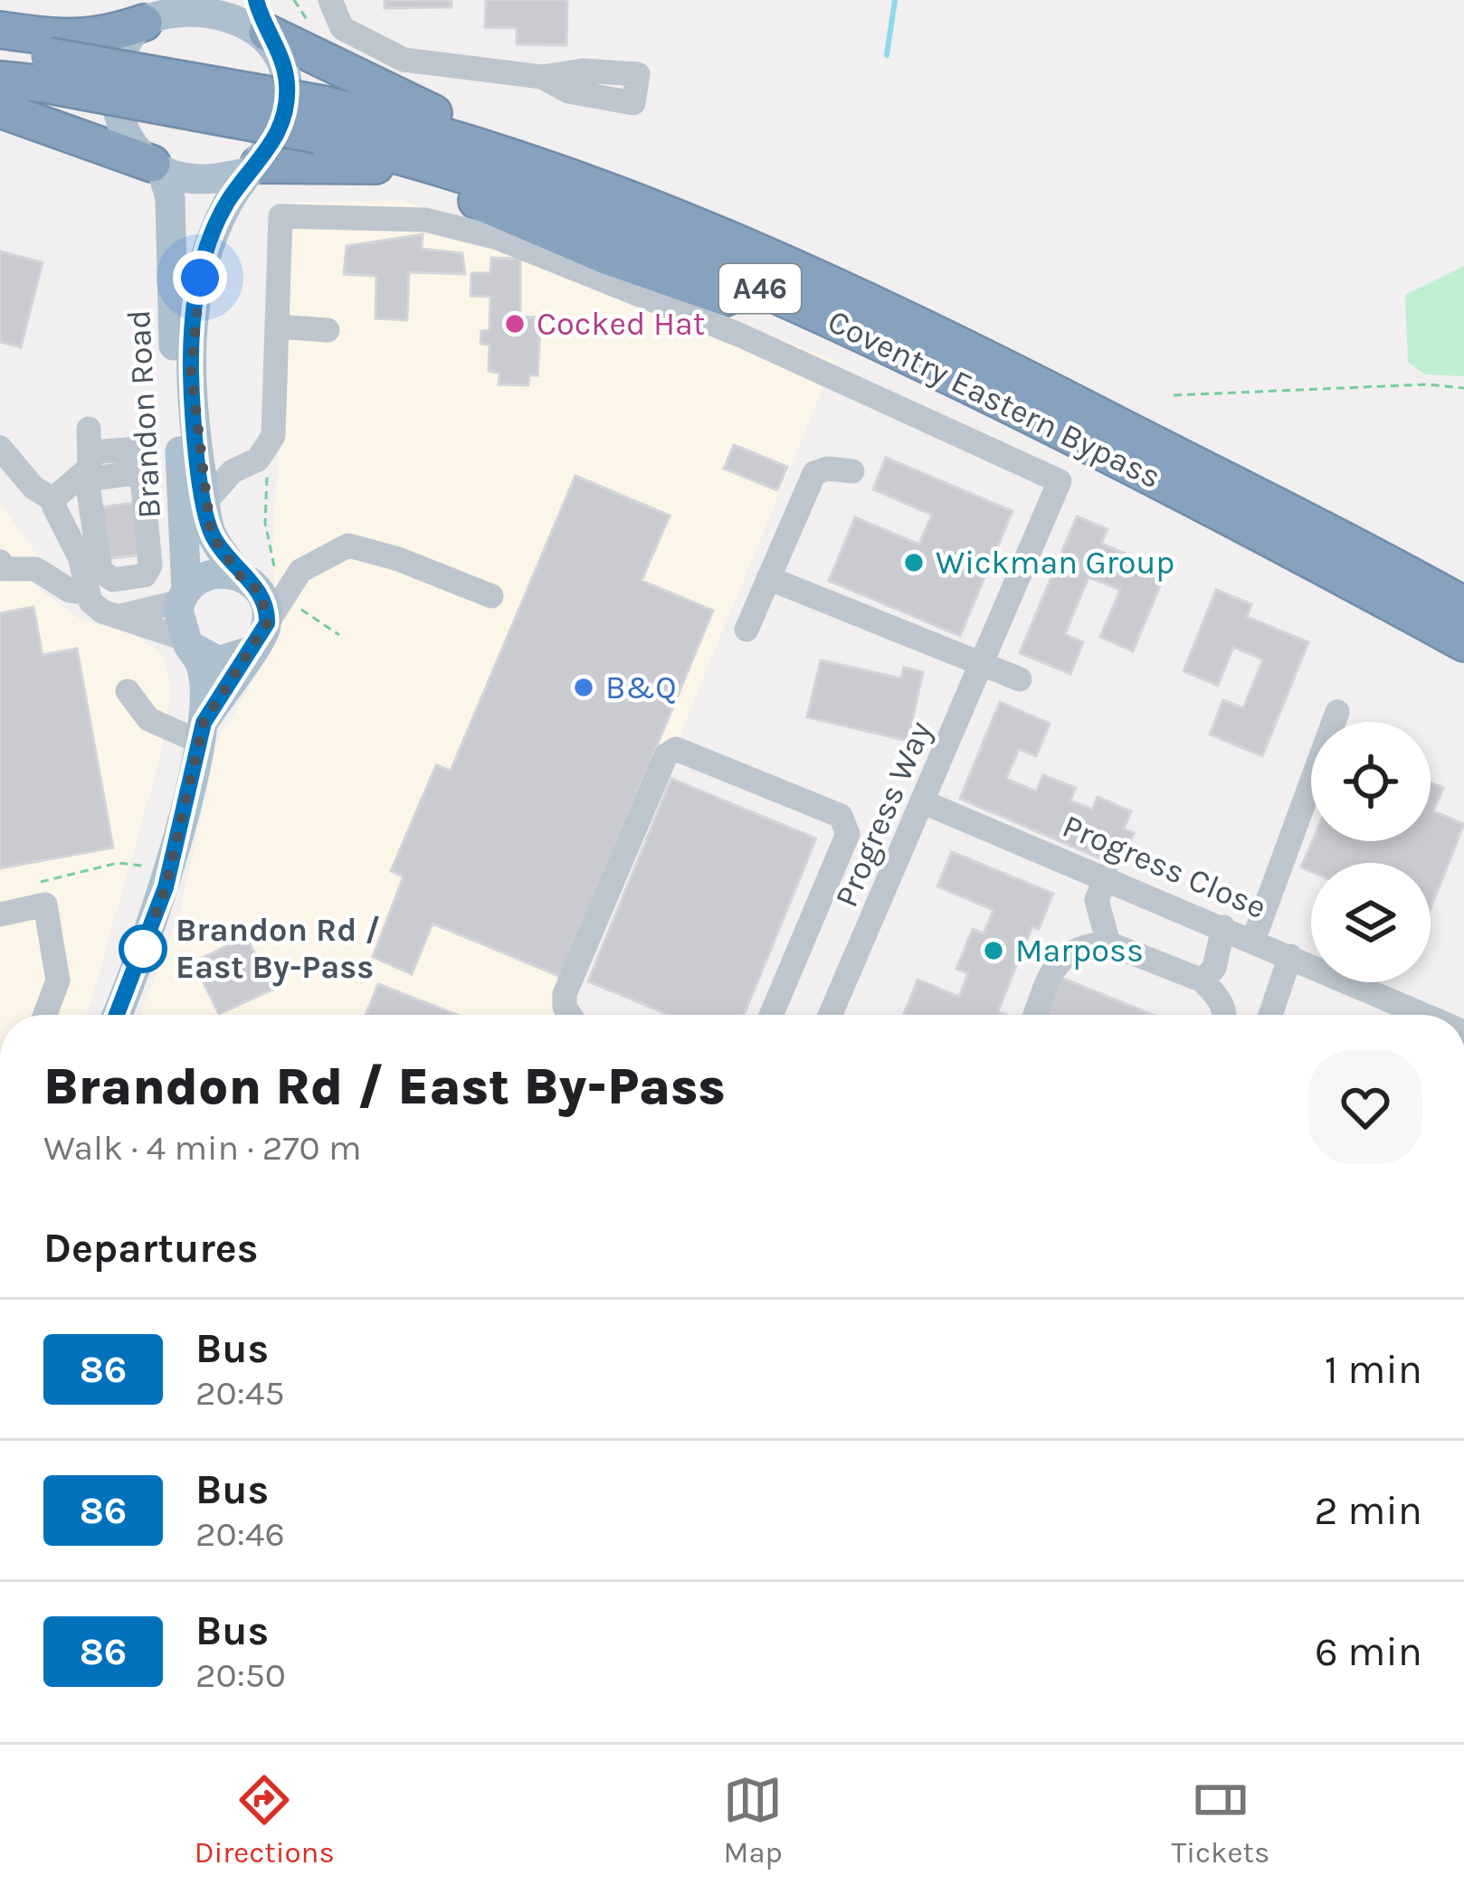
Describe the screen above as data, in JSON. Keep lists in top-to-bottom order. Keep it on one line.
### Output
{"streets":{"highway":["A46","Coventry Eastern Bypass"],"main road":["Brandon Road"],"street":["Progress Way","Progress Close"]},"crossings":[["Progress Way","Progress Close"]],"places":["Cocked Hat","Wickman Group","B&Q","Brandon Rd / East By-Pass","Marposs"],"lines":["bus line 86"],"page":{"heading":[["Brandon Rd / East By-Pass","Walk · 4 min · 270 m"],"Departures"],"list":[{"mark":"86","name":"Bus","note":"20:45","value":"1 min"},{"mark":"86","name":"Bus","note":"20:46","value":"2 min"},{"mark":"86","name":"Bus","note":"20:50","value":"6 min"}],"tabs":["Directions","Map","Tickets"]}}
